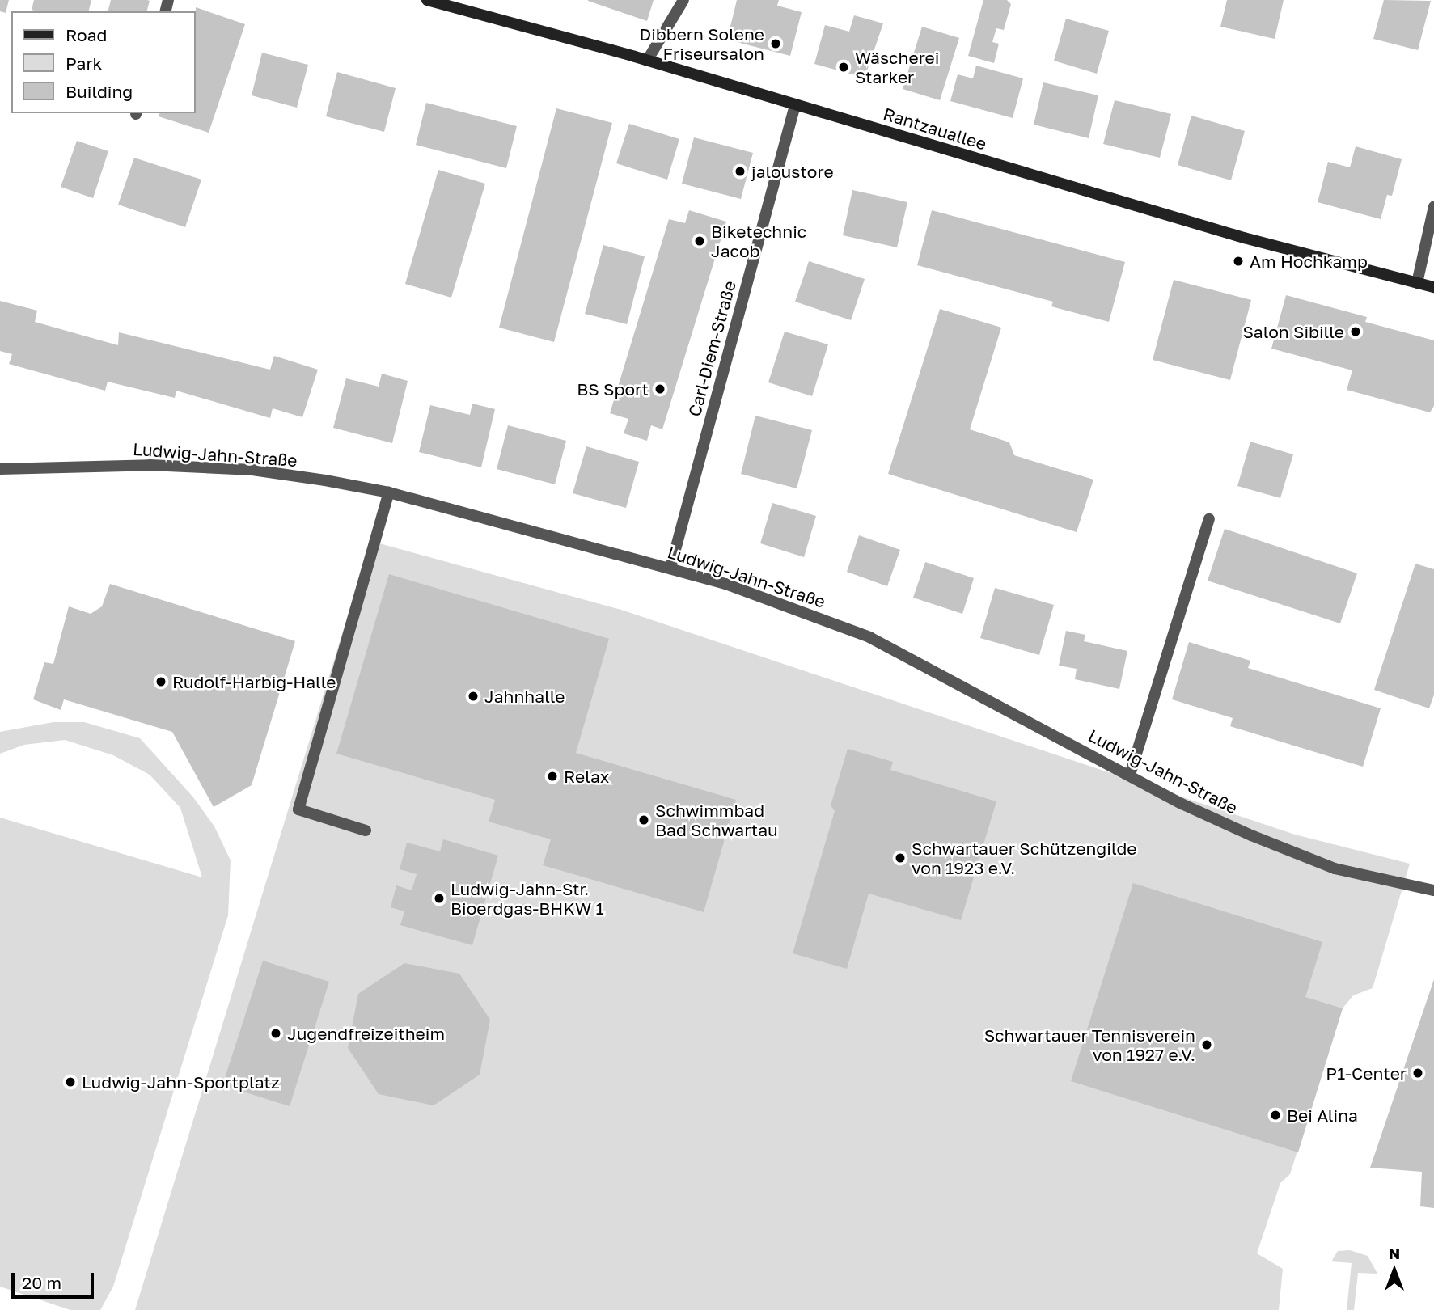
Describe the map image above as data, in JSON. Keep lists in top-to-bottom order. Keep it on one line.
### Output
{"streets":{"main road":["Rantzauallee"],"street":["Carl-Diem-Straße","Ludwig-Jahn-Straße"]},"crossings":[["Rantzauallee","Carl-Diem-Straße"],["Carl-Diem-Straße","Ludwig-Jahn-Straße"]],"places":["Dibbern Solene Friseursalon","Wäscherei Starker","jaloustore","Biketechnic Jacob","Am Hochkamp","Salon Sibille","BS Sport","Rudolf-Harbig-Halle","Jahnhalle","Relax","Schwimmbad Bad Schwartau","Schwartauer Schützengilde von 1923 e.V.","Ludwig-Jahn-Str. Bioerdgas-BHKW 1","Jugendfreizeitheim","Schwartauer Tennisverein von 1927 e.V.","P1-Center","Ludwig-Jahn-Sportplatz","Bei Alina"],"legend":["Road","Park","Building"],"scale_bar":"20 m","north":"top"}
